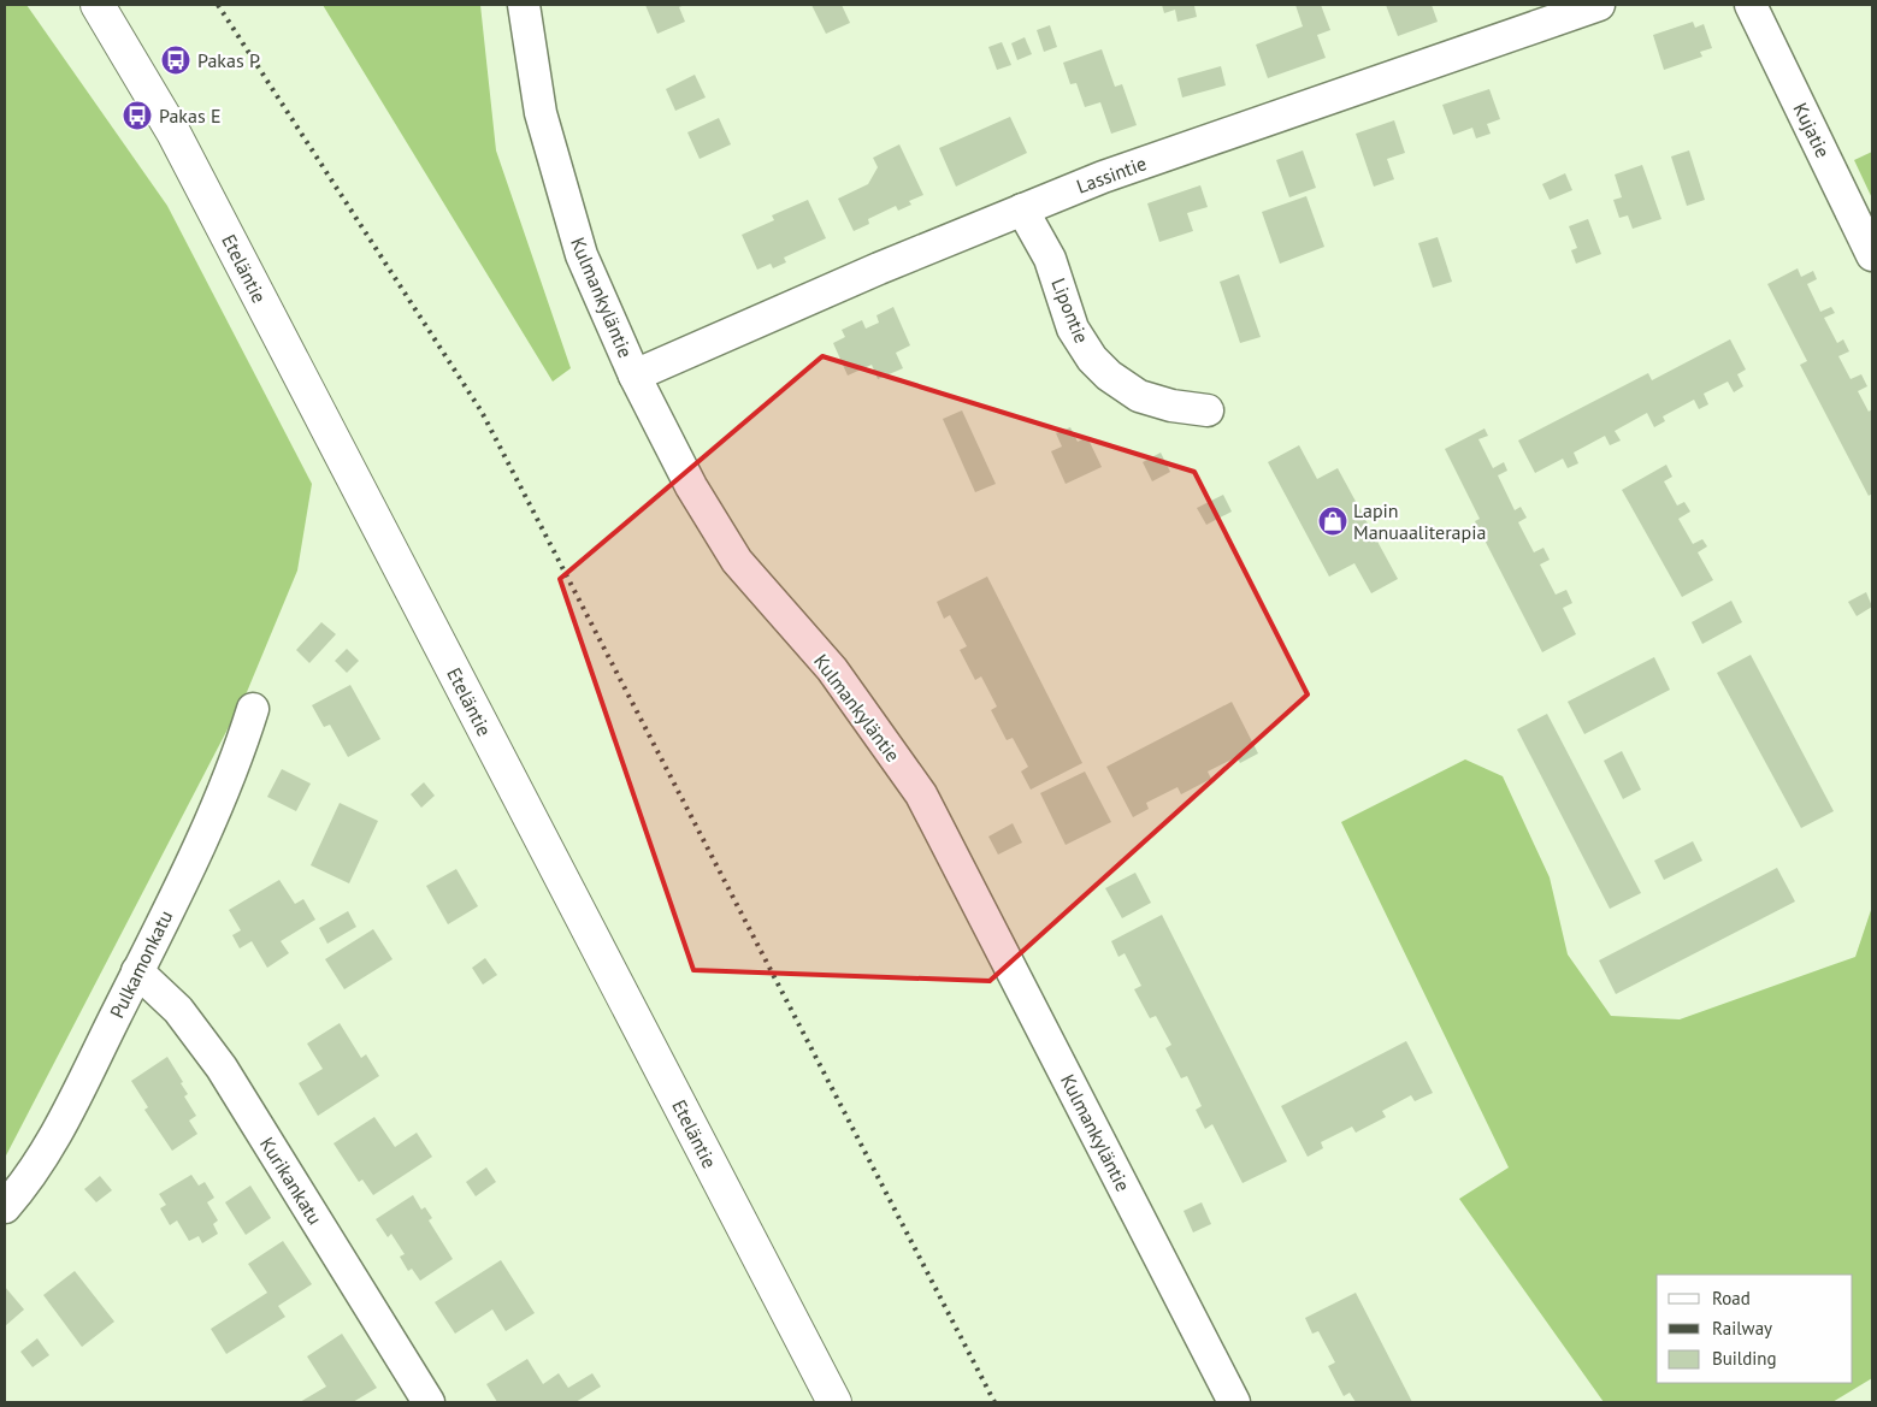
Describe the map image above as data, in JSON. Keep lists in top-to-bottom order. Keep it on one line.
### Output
{"streets":{"main road":["Eteläntie"],"street":["Kujatie","Lassintie","Kulmankyläntie","Lipontie","Pulkamonkatu","Kurikankatu"]},"crossings":[["Lassintie","Kulmankyläntie"],["Lassintie","Lipontie"],["Pulkamonkatu","Kurikankatu"]],"places":{"bus stop":["Pakas P","Pakas E"],"shop":["Lapin Manuaaliterapia"]},"legend":["Road","Railway","Building"]}
